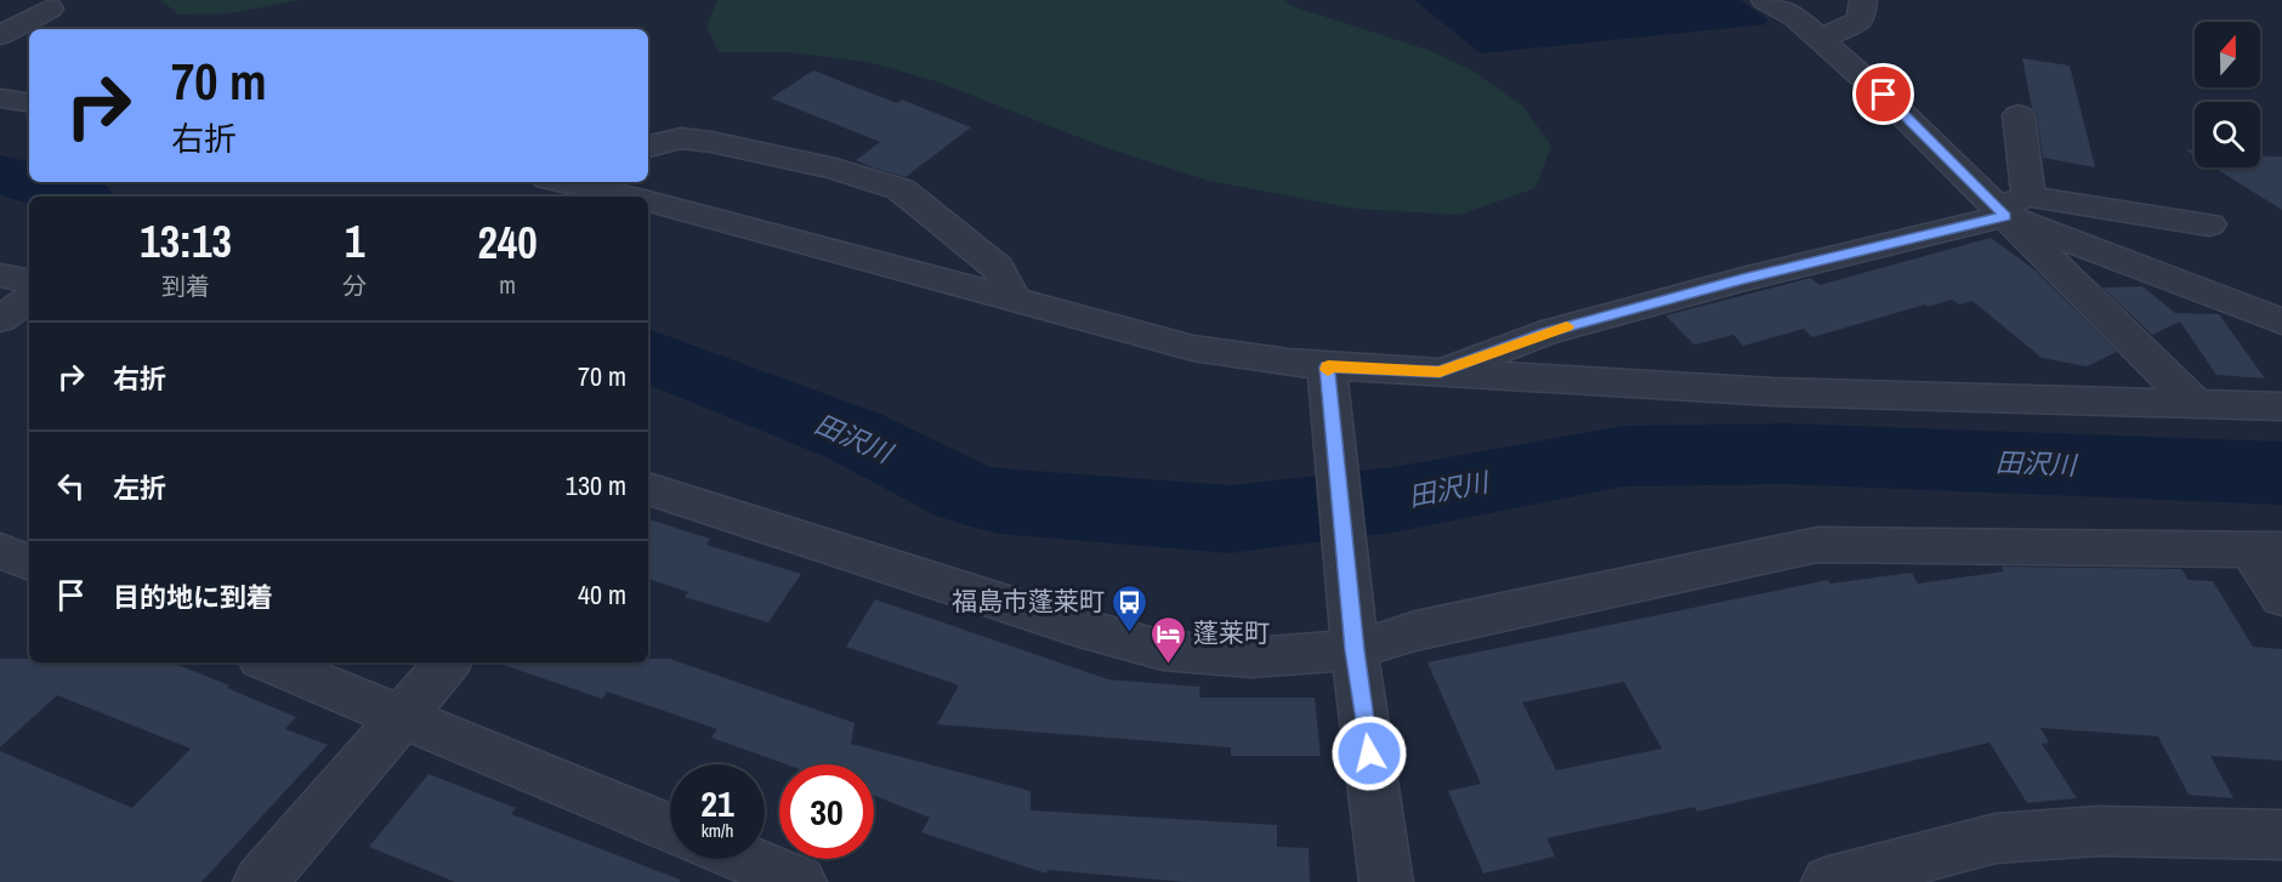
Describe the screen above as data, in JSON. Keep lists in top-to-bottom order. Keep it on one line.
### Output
{"water":["田沢川"],"places":{"bus stop":["福島市蓬莱町"],"hotel":["蓬莱町"]},"north":"top","page":{"turn":["70 m","右折"],"eta":["13:13","到着","1","分","240","m"],"list":[{"name":"右折","value":"70 m"},{"name":"左折","value":"130 m"},{"name":"目的地に到着","value":"40 m"}],"speed":"21 km/h","limit":"30"}}
